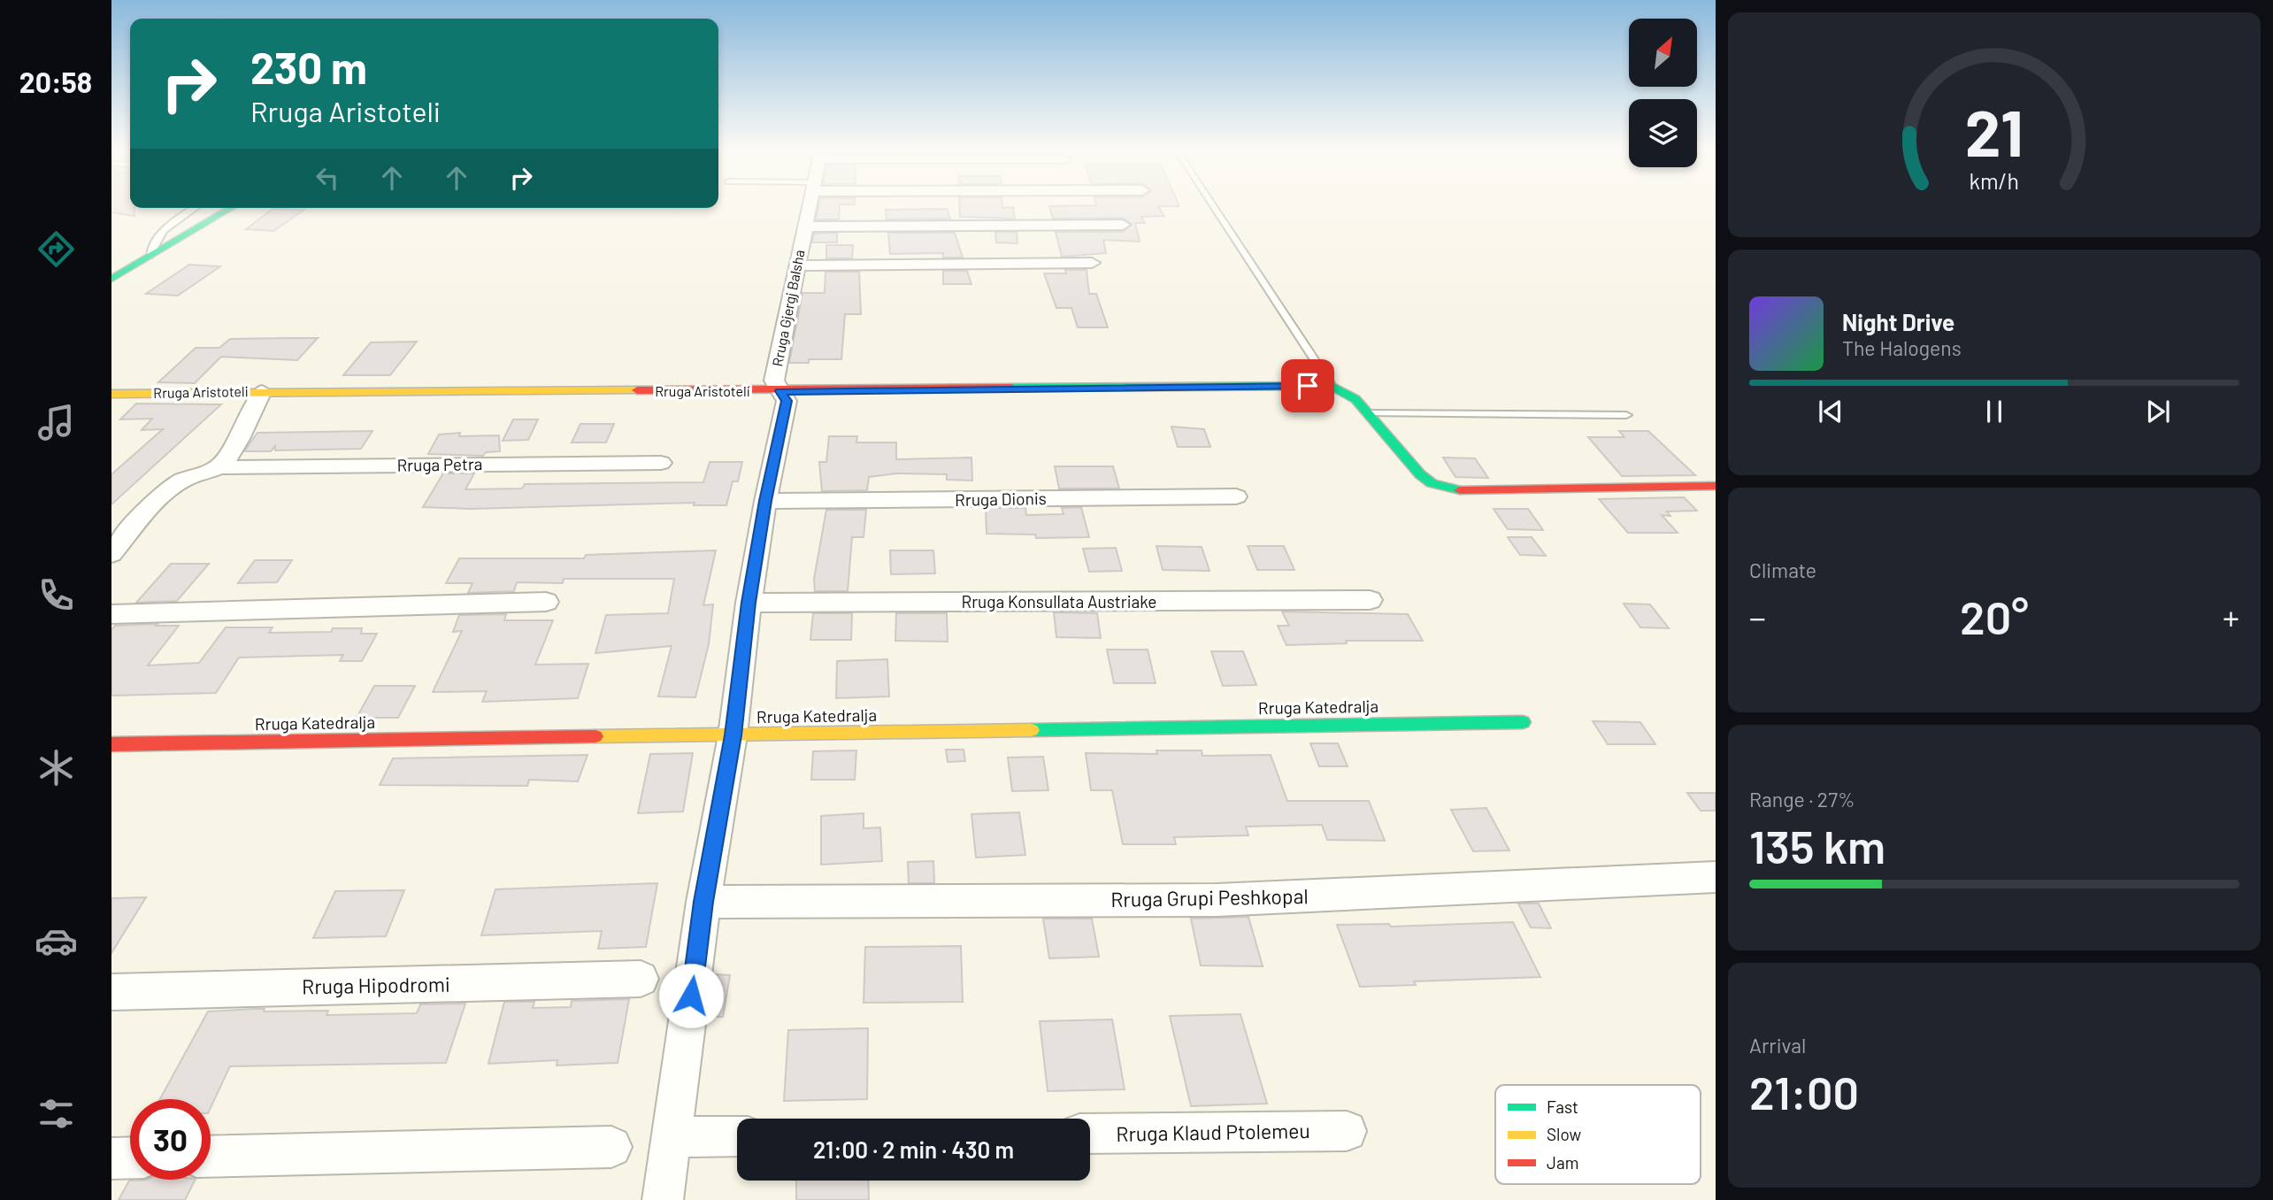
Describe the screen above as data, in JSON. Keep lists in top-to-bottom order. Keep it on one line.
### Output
{"streets":{"street":["Rruga Gjergj Balsha","Rruga Aristoteli","Rruga Petra","Rruga Dionis","Rruga Konsullata Austriake","Rruga Katedralja","Rruga Grupi Peshkopal","Rruga Hipodromi","Rruga Klaud Ptolemeu"]},"crossings":[["Rruga Gjergj Balsha","Rruga Aristoteli"],["Rruga Gjergj Balsha","Rruga Dionis"],["Rruga Gjergj Balsha","Rruga Konsullata Austriake"],["Rruga Gjergj Balsha","Rruga Katedralja"],["Rruga Gjergj Balsha","Rruga Grupi Peshkopal"]],"legend":["Fast","Slow","Jam"],"north":"top right","page":{"tabs":"20:58","turn":["230 m","Rruga Aristoteli"],"song":["Night Drive","The Halogens"],"tile":["Climate",["Range · 27%","135 km"],["Arrival","21:00"]],"heat":["−","20°","+"],"limit":"30","trip":"21:00 · 2 min · 430 m","gauge":["21","km/h"]}}
